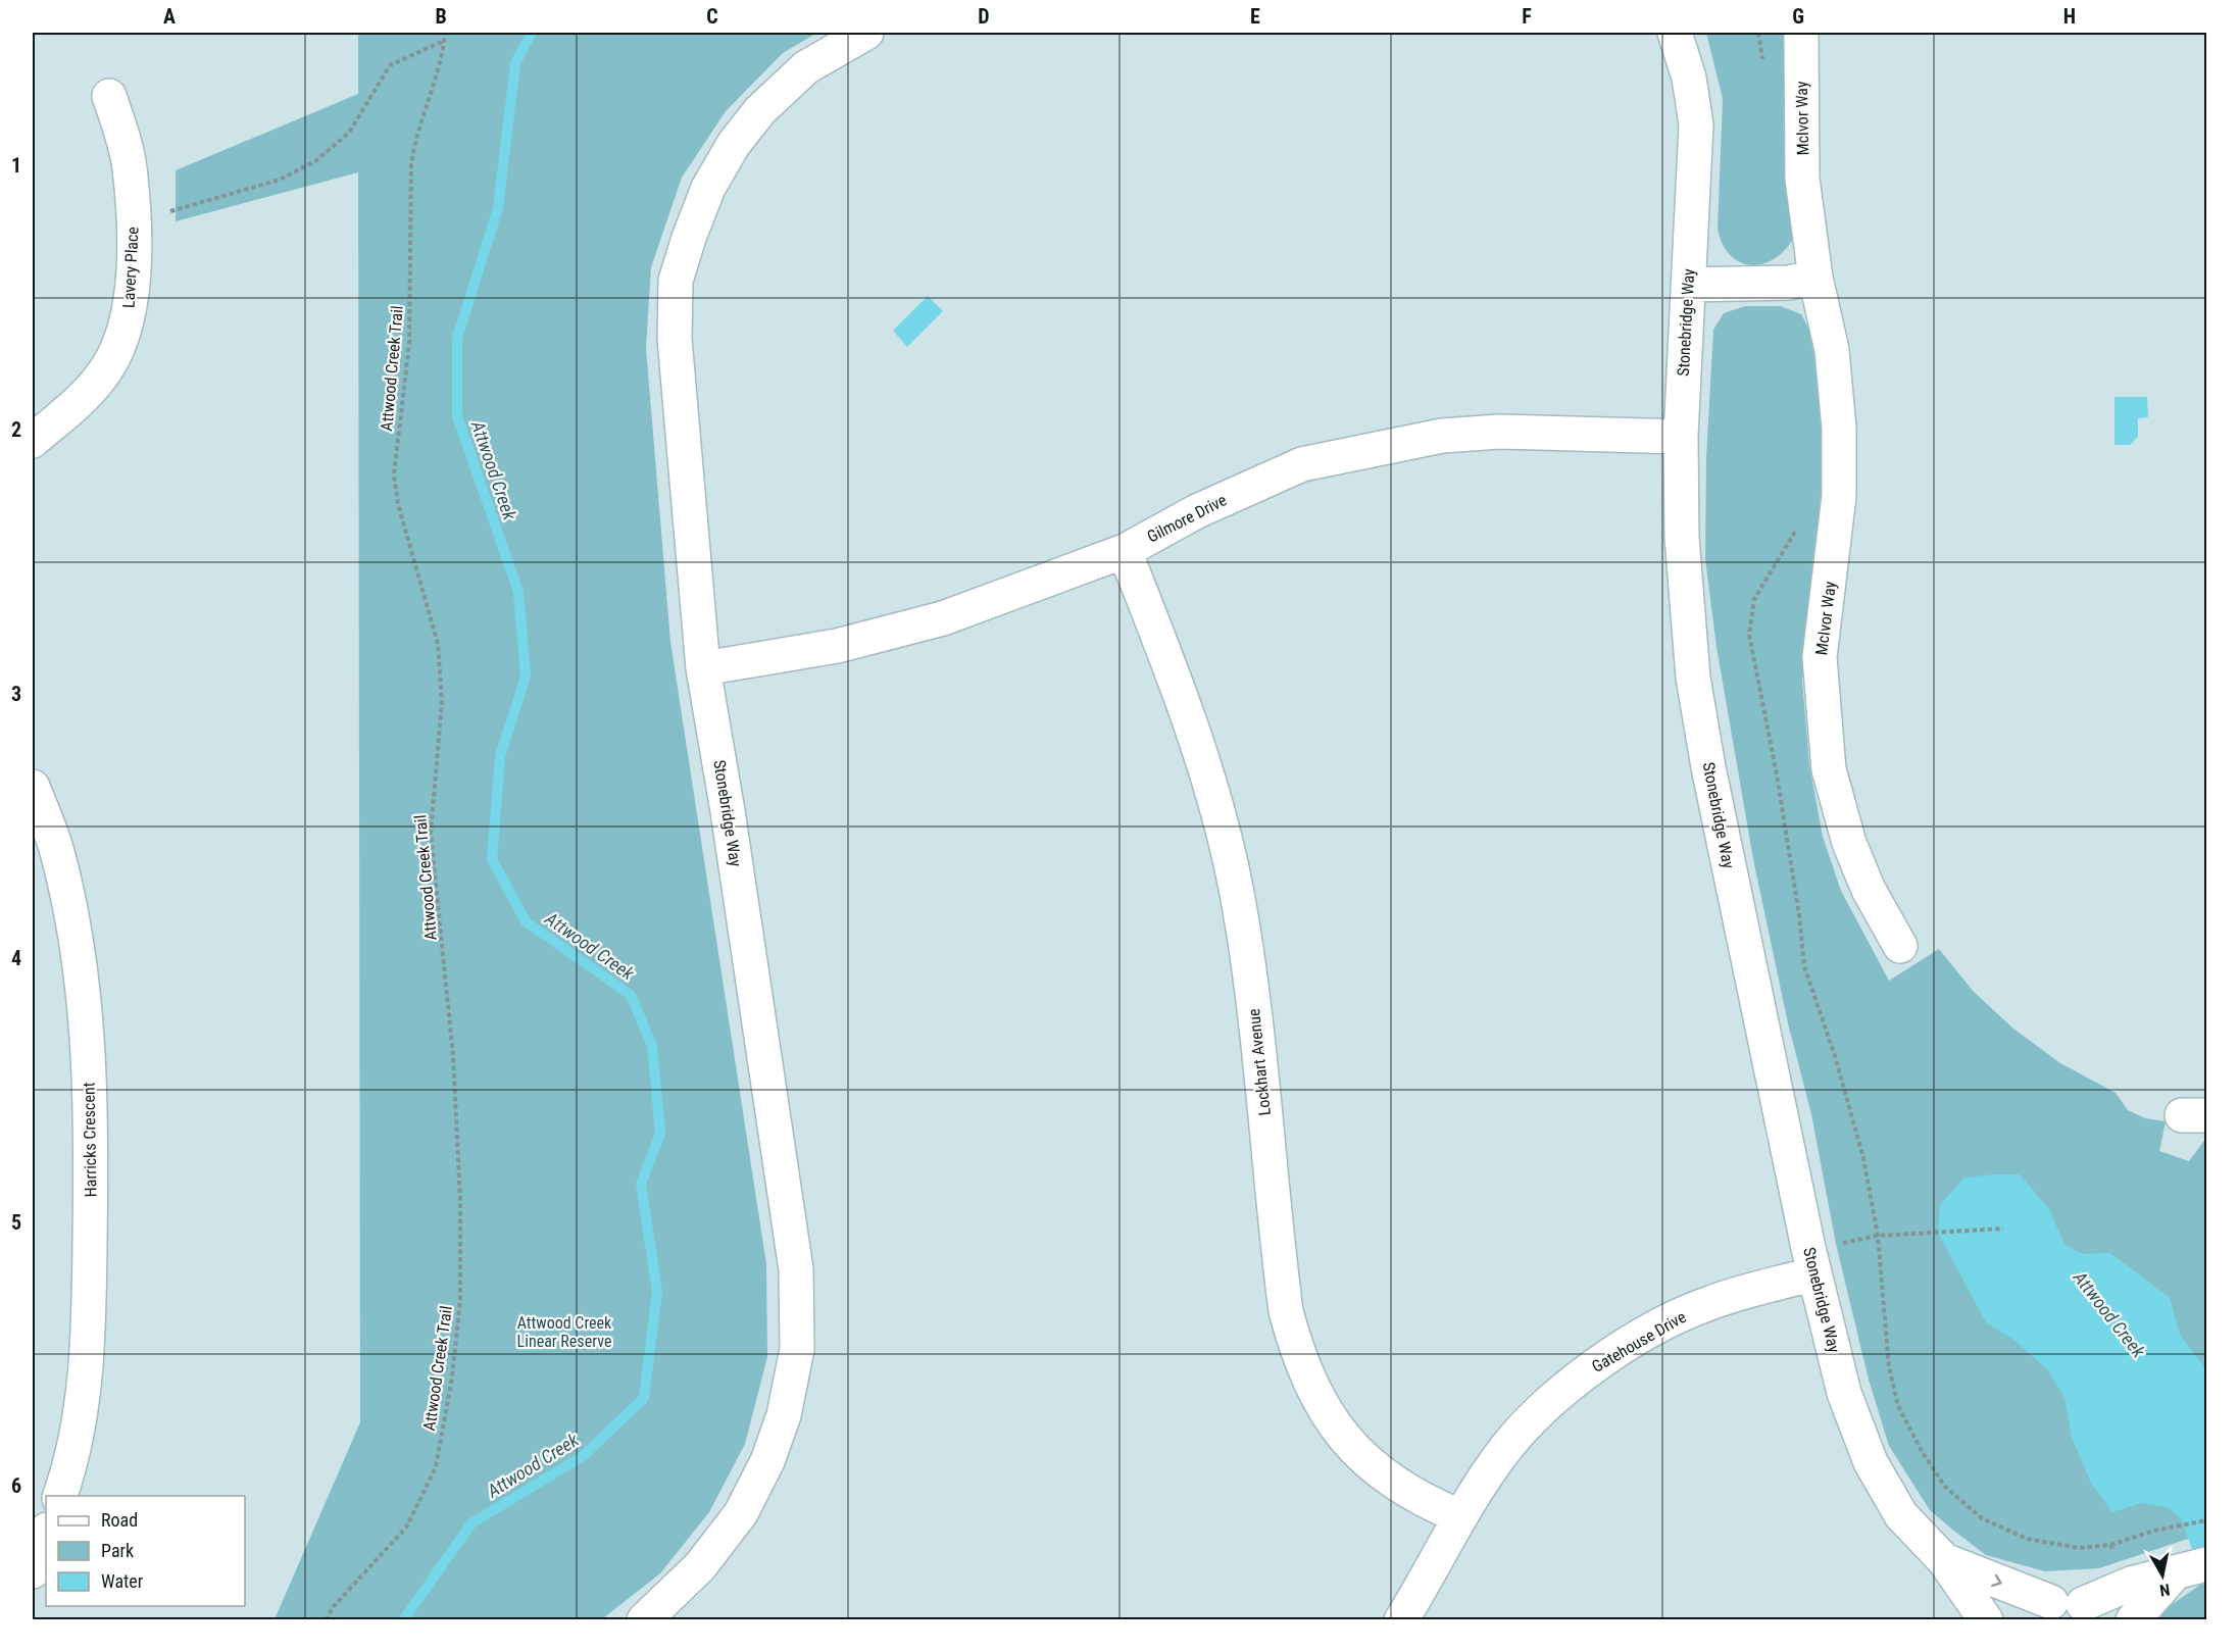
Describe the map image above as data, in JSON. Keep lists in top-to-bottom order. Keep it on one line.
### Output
{"streets":{"street":["McIvor Way","Lavery Place","Stonebridge Way","Gilmore Drive","Lockhart Avenue","Harricks Crescent","Gatehouse Drive"],"path":["Attwood Creek Trail"]},"crossings":[["Stonebridge Way","Gilmore Drive"],["Stonebridge Way","Gatehouse Drive"],["Gilmore Drive","Lockhart Avenue"],["Lockhart Avenue","Gatehouse Drive"]],"water":["Attwood Creek"],"parks":["Attwood Creek Linear Reserve"],"legend":["Road","Park","Water"],"north":"bottom","grid":{"columns":["A","B","C","D","E","F","G","H"],"rows":["1","2","3","4","5","6"]}}
